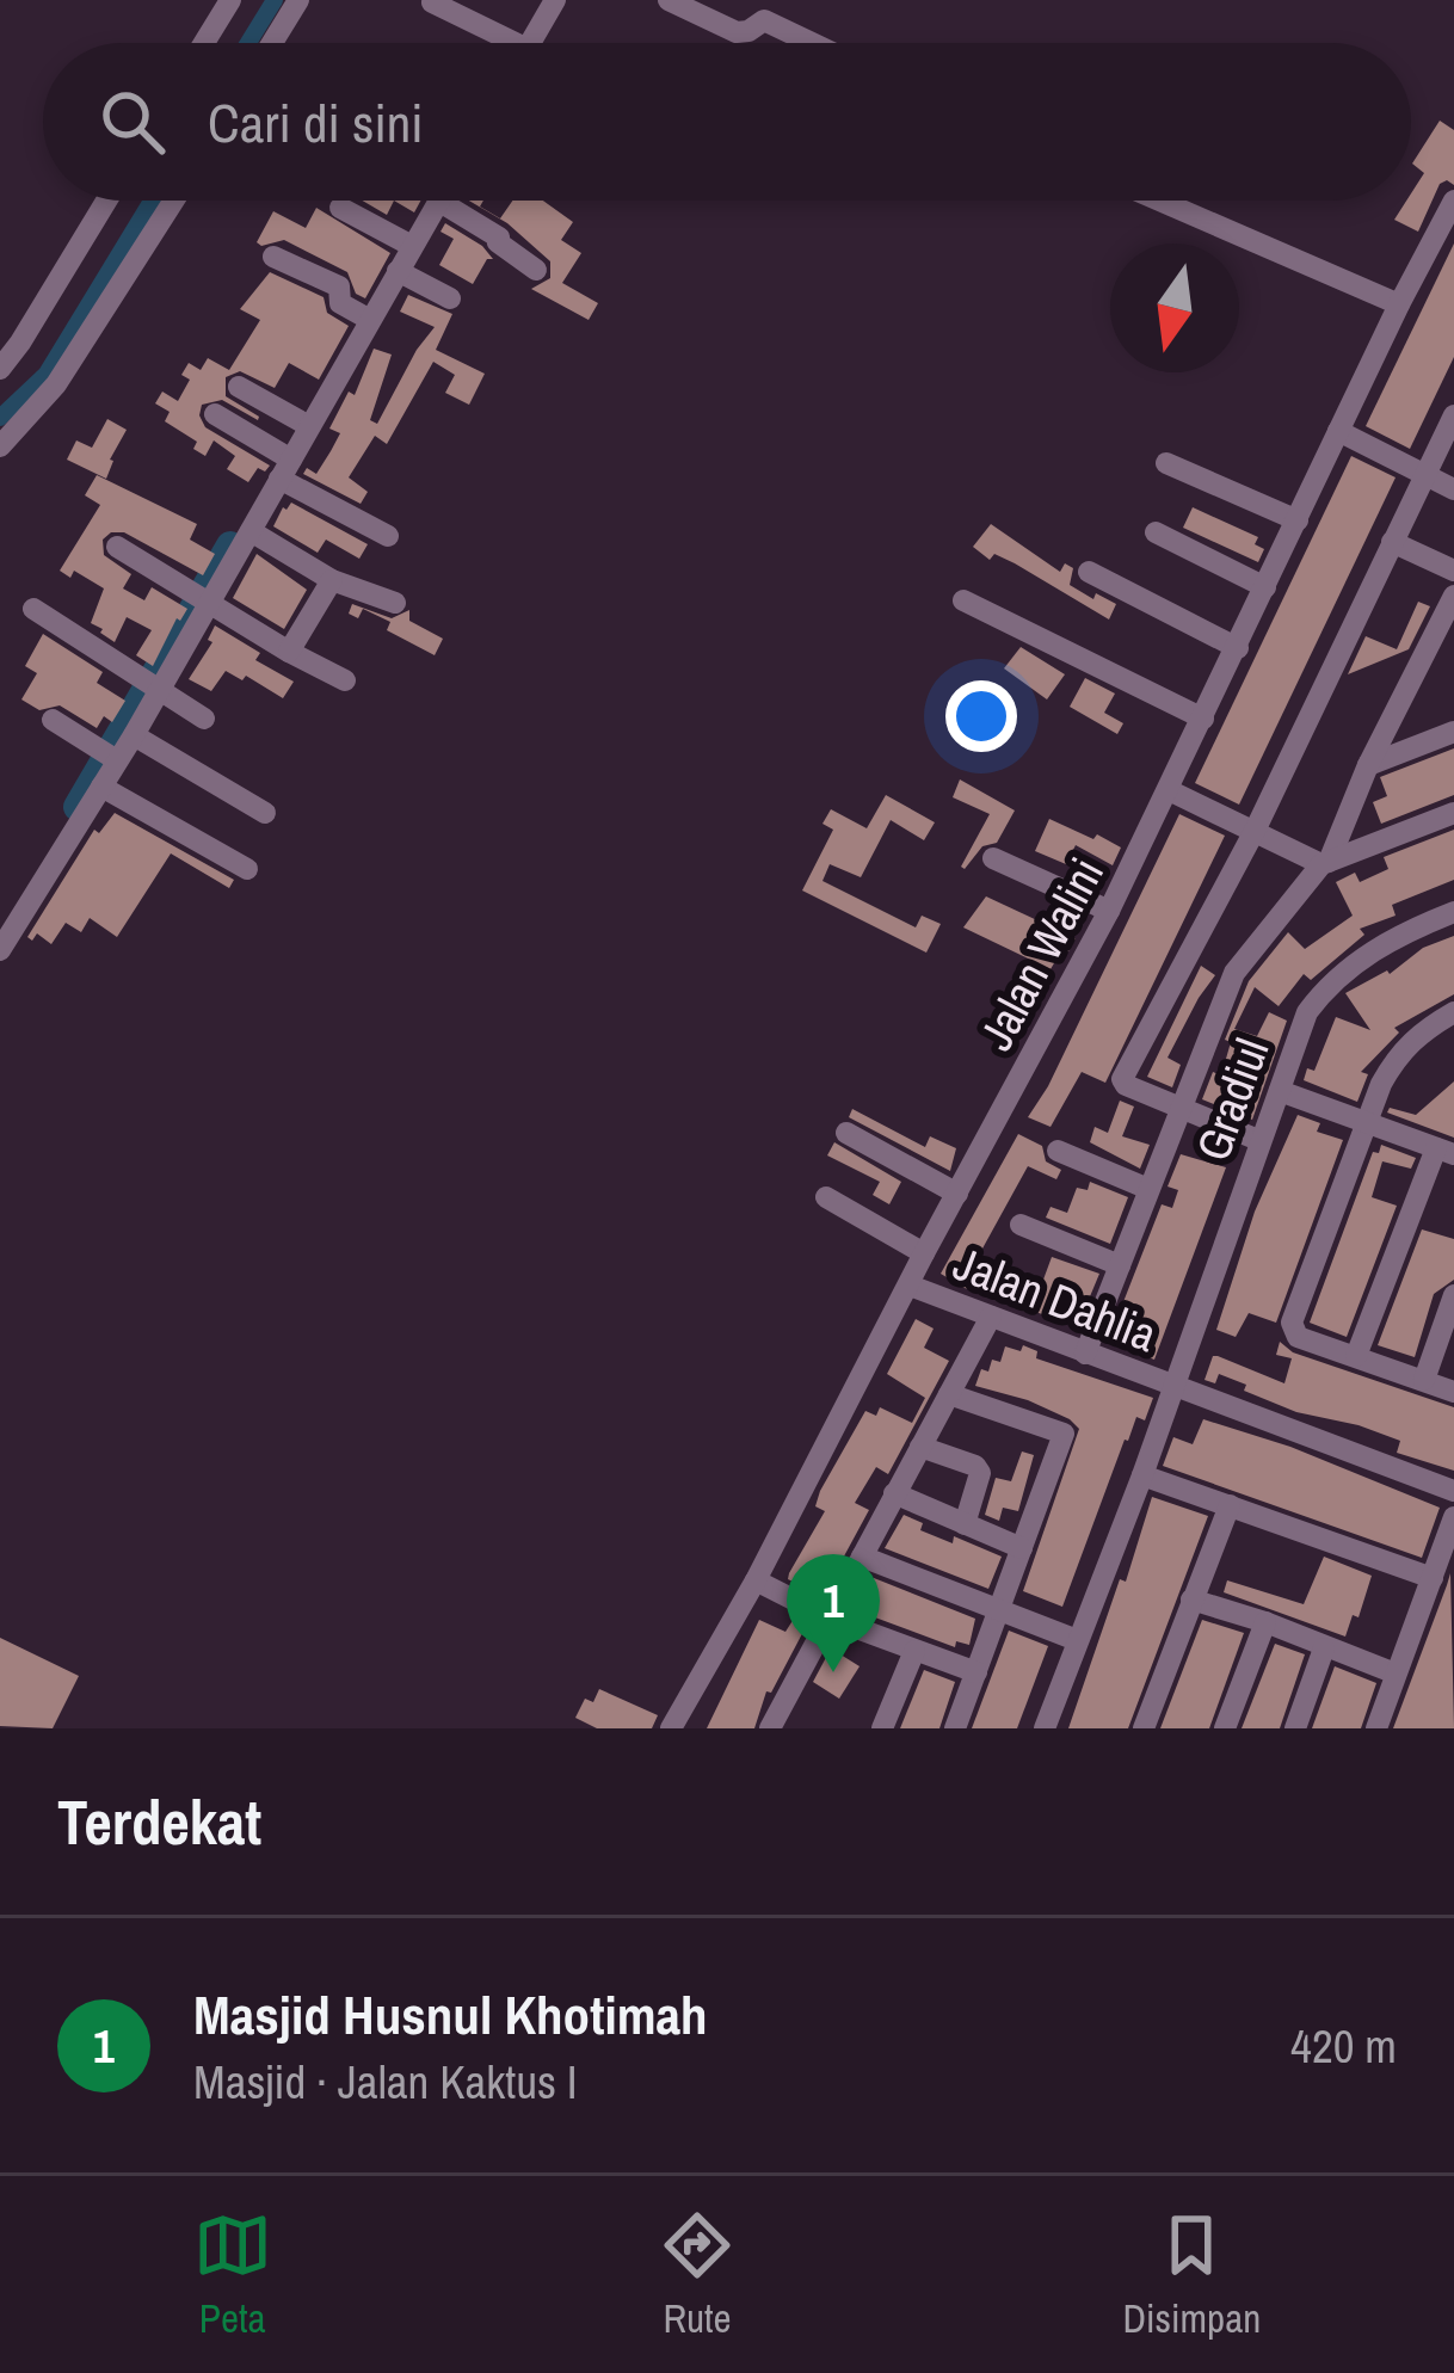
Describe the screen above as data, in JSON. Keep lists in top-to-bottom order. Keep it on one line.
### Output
{"streets":{"street":["Jalan Walini","Gradiul","Jalan Dahlia"]},"crossings":[["Jalan Walini","Jalan Dahlia"],["Gradiul","Jalan Dahlia"]],"north":"bottom","page":{"search":"Cari di sini","pins":"1","heading":"Terdekat","list":[{"mark":"1","name":"Masjid Husnul Khotimah","note":"Masjid · Jalan Kaktus I","value":"420 m"}],"nav":["Peta","Rute","Disimpan"]}}
